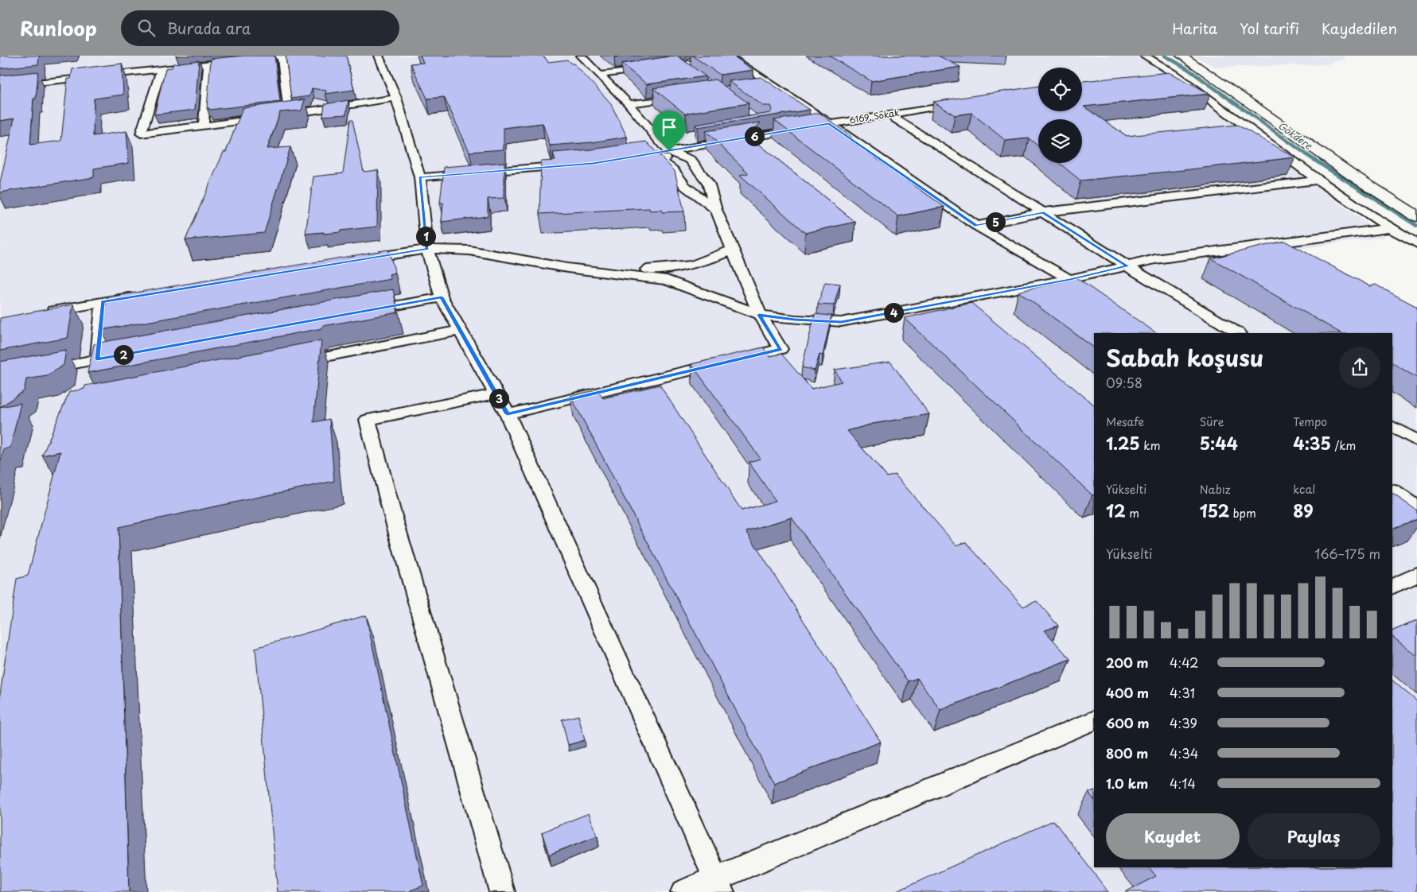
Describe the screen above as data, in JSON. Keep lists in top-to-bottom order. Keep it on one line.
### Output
{"streets":{"street":["6169. Sokak"]},"water":["Gökdere"],"page":{"header":"Runloop","search":"Burada ara","nav":["Harita","Yol tarifi","Kaydedilen"],"pins":["6","5","1","4","2","3"],"heading":["Sabah koşusu","09:58"],"stats":[["Mesafe","1.25 km"],["Süre","5:44"],["Tempo","4:35 /km"],["Yükselti","12 m"],["Nabız","152 bpm"],["kcal","89"]],"chart":["Yükselti","166–175 m"],"list":[{"name":"200 m","note":"4:42"},{"name":"400 m","note":"4:31"},{"name":"600 m","note":"4:39"},{"name":"800 m","note":"4:34"},{"name":"1.0 km","note":"4:14"}],"buttons":["Kaydet","Paylaş"]}}
